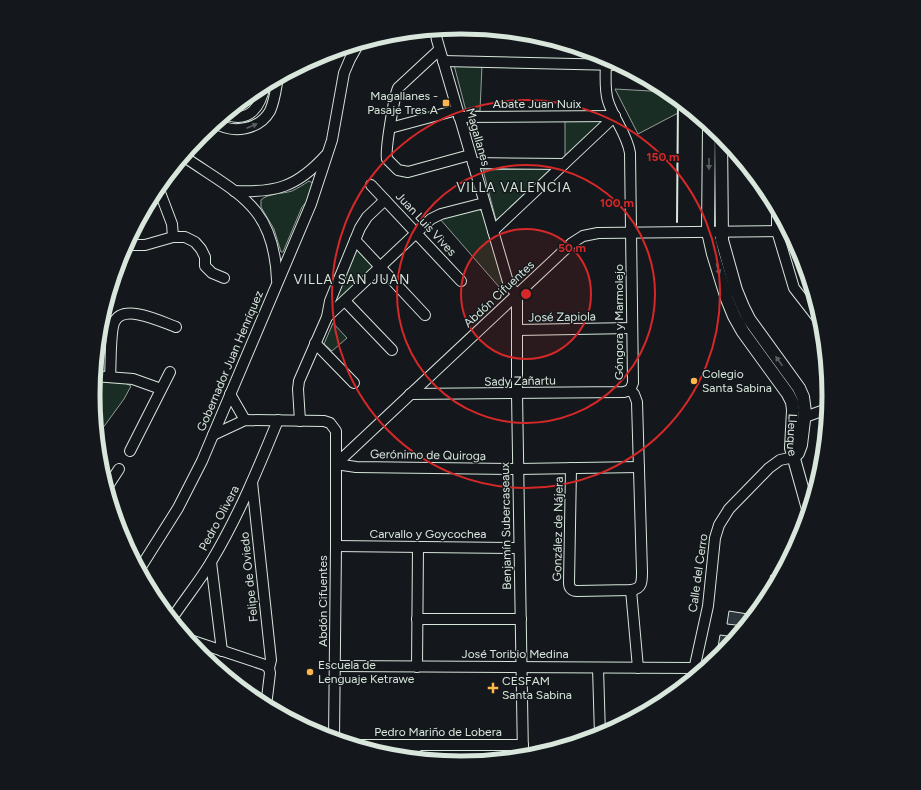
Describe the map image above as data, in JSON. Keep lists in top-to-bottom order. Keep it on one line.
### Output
{"streets":{"main road":["Lleuque"],"street":["Abate Juan Nuix","Magallanes","Juan Luis Vives","Abdón Cifuentes","José Zapiola","Góngora y Marmolejo","Gobernador Juan Henríquez","Sady Zañartu","Gerónimo de Quiroga","Pedro Olivera","Benjamín Subercaseaux","González de Nájera","Carvallo y Goycochea","Calle del Cerro","Felipe de Oviedo","José Toribio Medina","Pedro Mariño de Lobera"]},"crossings":[["Abate Juan Nuix","Magallanes"],["Abate Juan Nuix","Góngora y Marmolejo"],["Magallanes","Abdón Cifuentes"],["Magallanes","Benjamín Subercaseaux"],["Abdón Cifuentes","Góngora y Marmolejo"],["Abdón Cifuentes","Gobernador Juan Henríquez"],["Abdón Cifuentes","Sady Zañartu"],["Abdón Cifuentes","Lleuque"],["Abdón Cifuentes","Gerónimo de Quiroga"],["Abdón Cifuentes","Pedro Olivera"],["Abdón Cifuentes","Benjamín Subercaseaux"],["Abdón Cifuentes","Carvallo y Goycochea"],["Abdón Cifuentes","José Toribio Medina"],["José Zapiola","Góngora y Marmolejo"],["José Zapiola","Benjamín Subercaseaux"],["Góngora y Marmolejo","Sady Zañartu"],["Góngora y Marmolejo","Gerónimo de Quiroga"],["Góngora y Marmolejo","González de Nájera"],["Góngora y Marmolejo","José Toribio Medina"],["Sady Zañartu","Benjamín Subercaseaux"],["Lleuque","Calle del Cerro"],["Gerónimo de Quiroga","Benjamín Subercaseaux"],["Gerónimo de Quiroga","González de Nájera"],["Pedro Olivera","Felipe de Oviedo"],["Benjamín Subercaseaux","Carvallo y Goycochea"],["Benjamín Subercaseaux","José Toribio Medina"],["Benjamín Subercaseaux","Pedro Mariño de Lobera"],["Calle del Cerro","José Toribio Medina"]],"districts":["VILLA VALENCIA","VILLA SAN JUAN"],"places":{"transit":["Magallanes - Pasaje Tres A"],"other":["Colegio Santa Sabina","Escuela de Lenguaje Ketrawe"],"health":["CESFAM Santa Sabina"]},"rings":["150 m","100 m","50 m"]}
